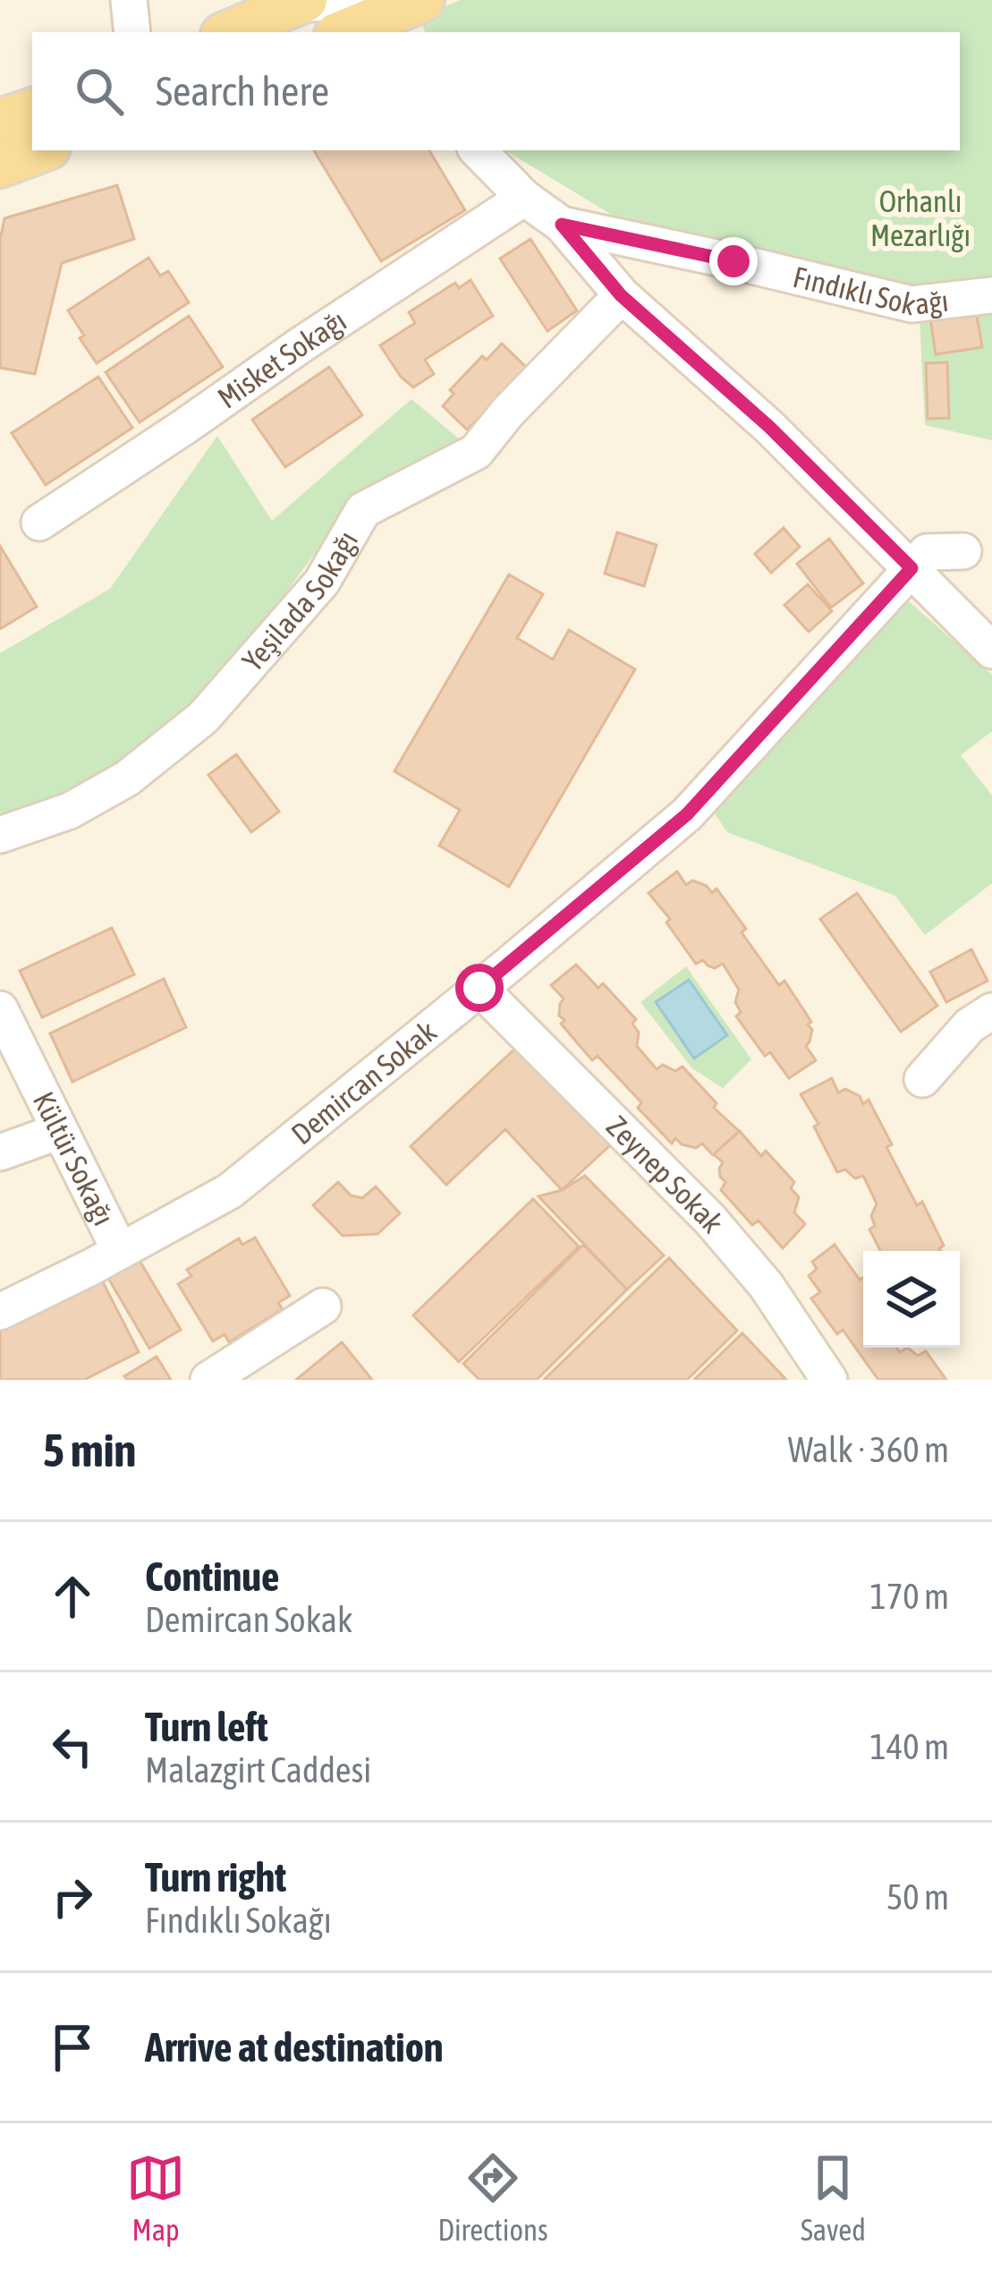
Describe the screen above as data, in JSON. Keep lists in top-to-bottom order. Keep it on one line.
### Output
{"streets":{"street":["Fındıklı Sokağı","Misket Sokağı","Yeşilada Sokağı","Demircan Sokak","Kültür Sokağı","Zeynep Sokak"]},"crossings":[["Demircan Sokak","Kültür Sokağı"],["Demircan Sokak","Zeynep Sokak"]],"parks":["Orhanlı Mezarlığı"],"page":{"search":"Search here","heading":["5 min","Walk · 360 m"],"list":[["Continue","Demircan Sokak","170 m"],["Turn left","Malazgirt Caddesi","140 m"],["Turn right","Fındıklı Sokağı","50 m"],"Arrive at destination"],"nav":["Map","Directions","Saved"]}}
